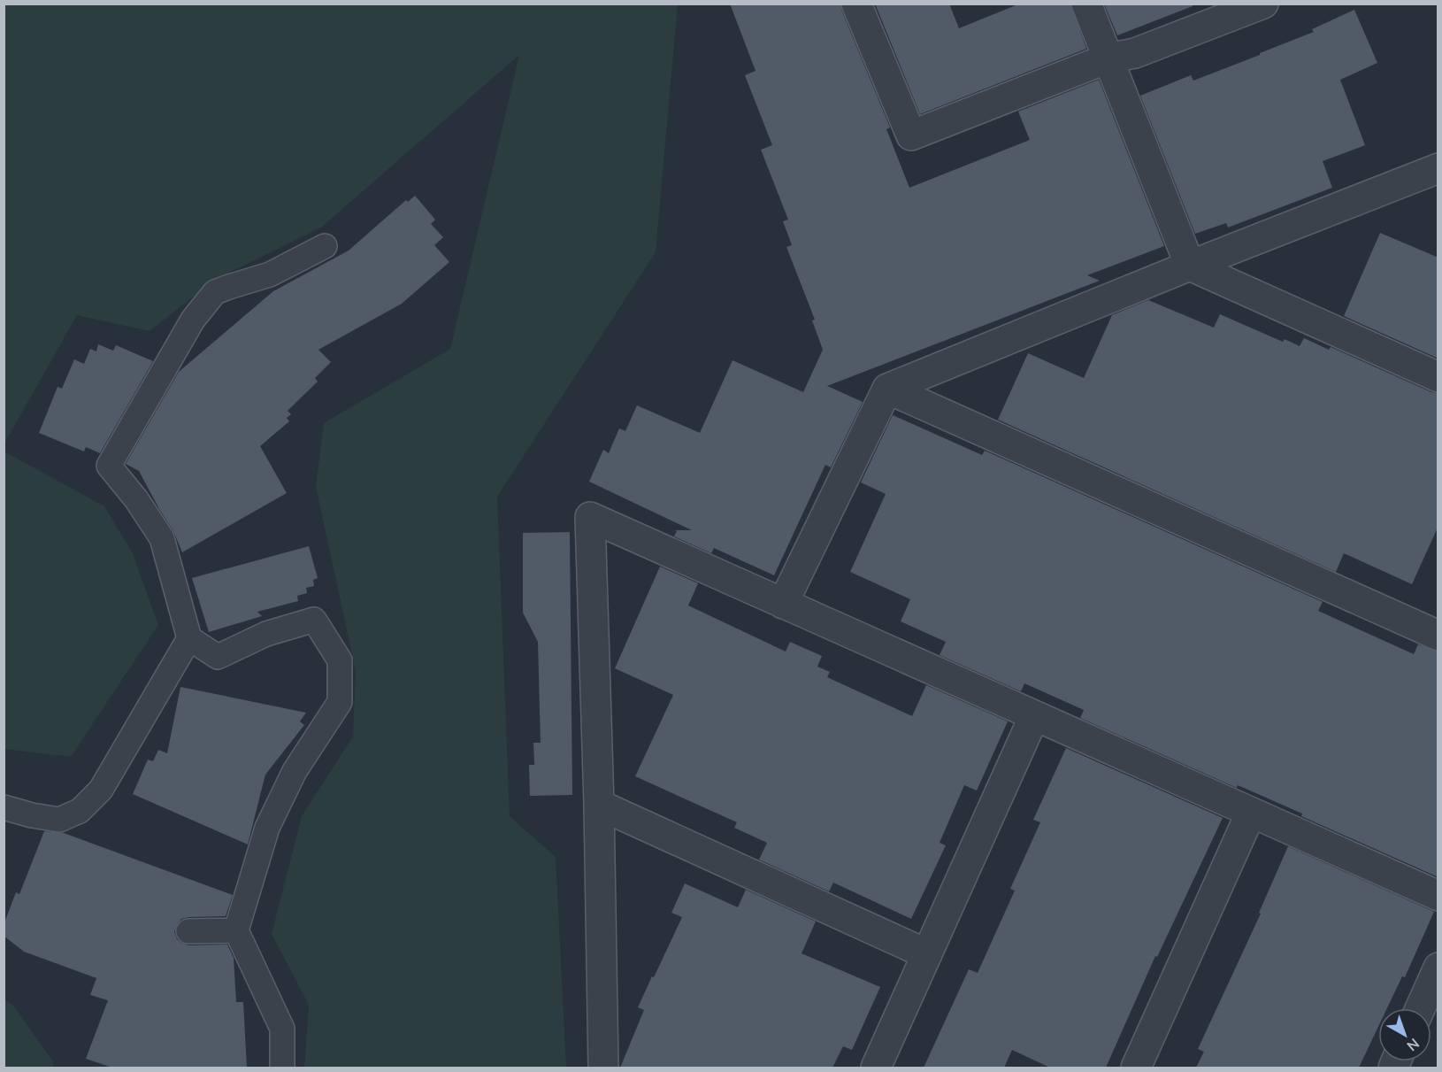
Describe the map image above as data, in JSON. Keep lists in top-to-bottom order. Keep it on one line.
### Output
{"north":"bottom right"}
